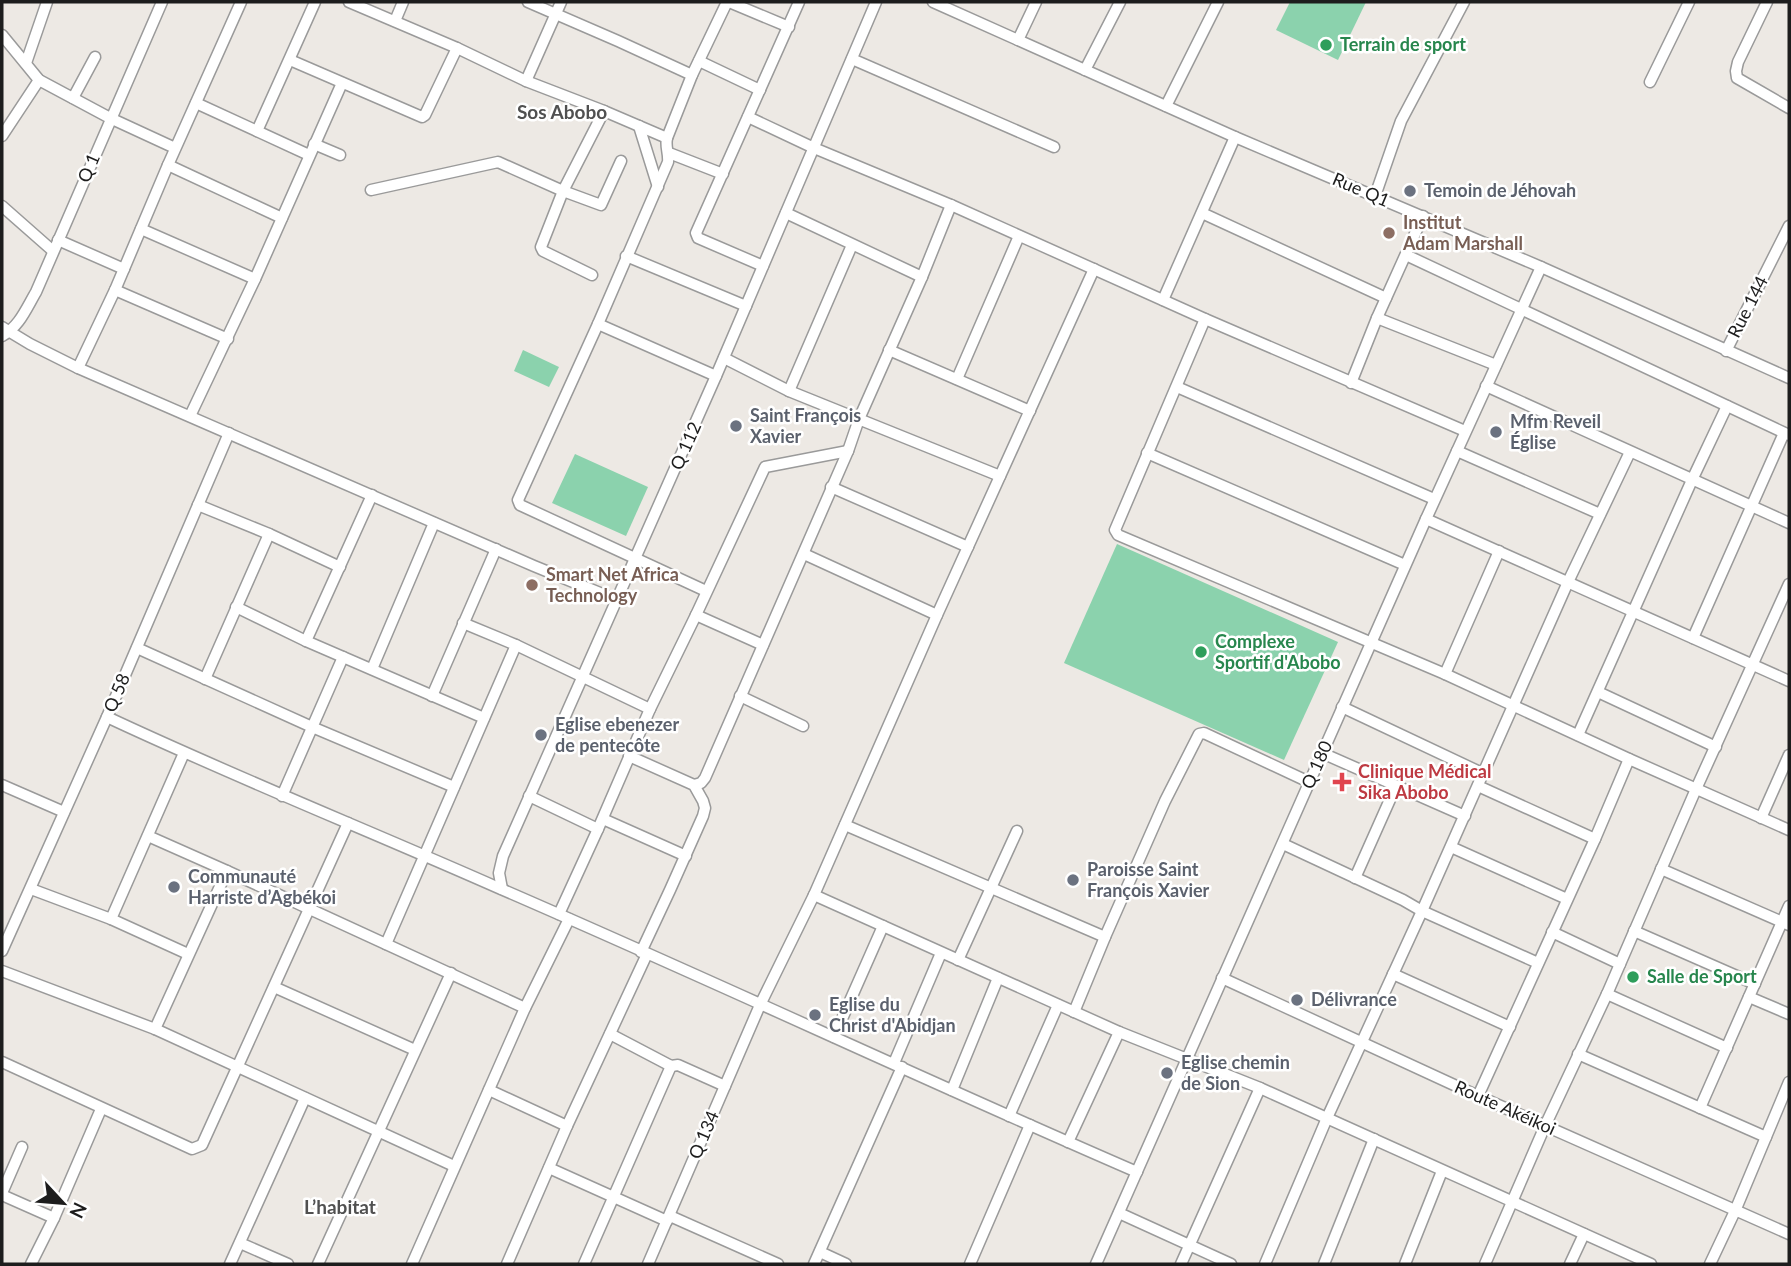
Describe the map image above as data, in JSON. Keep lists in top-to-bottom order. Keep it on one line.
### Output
{"streets":{"street":["Q 1","Rue Q1","Rue 144","Q 112","Q 58","Q 180","Route Akéikoi","Q 134"]},"crossings":[["Rue Q1","Rue 144"],["Rue Q1","Q 180"],["Q 180","Route Akéikoi"]],"districts":["Sos Abobo","L’habitat"],"places":{"other":["Terrain de sport","Temoin de Jéhovah","Institut Adam Marshall","Saint François Xavier","Mfm Reveil Église","Smart Net Africa Technology","Complexe Sportif d'Abobo","Eglise ebenezer de pentecôte","Paroisse Saint François Xavier","Communauté Harriste d’Agbékoi","Salle de Sport","Délivrance","Eglise du Christ d'Abidjan","Eglise chemin de Sion"],"health":["Clinique Médical Sika Abobo"]},"north":"bottom right"}
